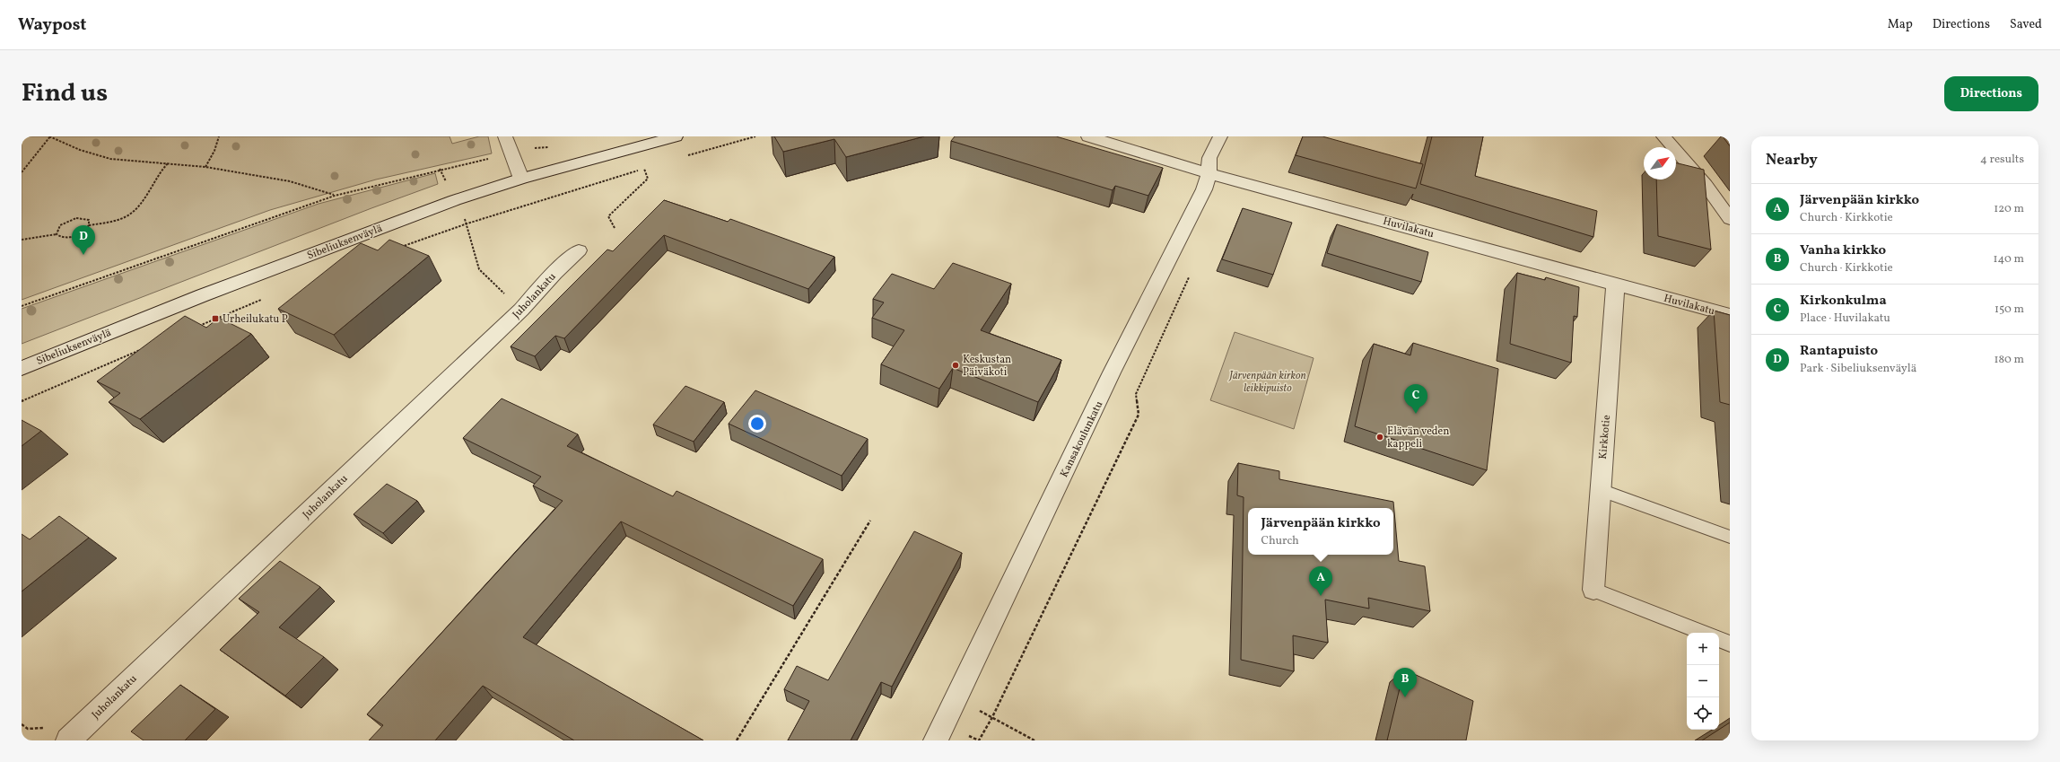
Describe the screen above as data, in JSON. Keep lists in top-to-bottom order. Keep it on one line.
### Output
{"streets":{"street":["Huvilakatu","Sibeliuksenväylä","Juholankatu","Kirkkotie","Kansakoulunkatu"]},"crossings":[["Huvilakatu","Kirkkotie"],["Huvilakatu","Kansakoulunkatu"]],"parks":["Järvenpään kirkon leikkipuisto"],"places":{"transit":["Urheilukatu P"],"other":["Keskustan Päiväkoti","Elävän veden kappeli"]},"north":"top right","page":{"header":"Waypost","nav":["Map","Directions","Saved"],"title":"Find us","buttons":"Directions","heading":["Nearby","4 results"],"list":[{"mark":"A","name":"Järvenpään kirkko","note":"Church · Kirkkotie","value":"120 m"},{"mark":"B","name":"Vanha kirkko","note":"Church · Kirkkotie","value":"140 m"},{"mark":"C","name":"Kirkonkulma","note":"Place · Huvilakatu","value":"150 m"},{"mark":"D","name":"Rantapuisto","note":"Park · Sibeliuksenväylä","value":"180 m"}],"pins":["D","C","A","B"],"popup":["Järvenpään kirkko","Church"],"map_buttons":["+","−"]}}
